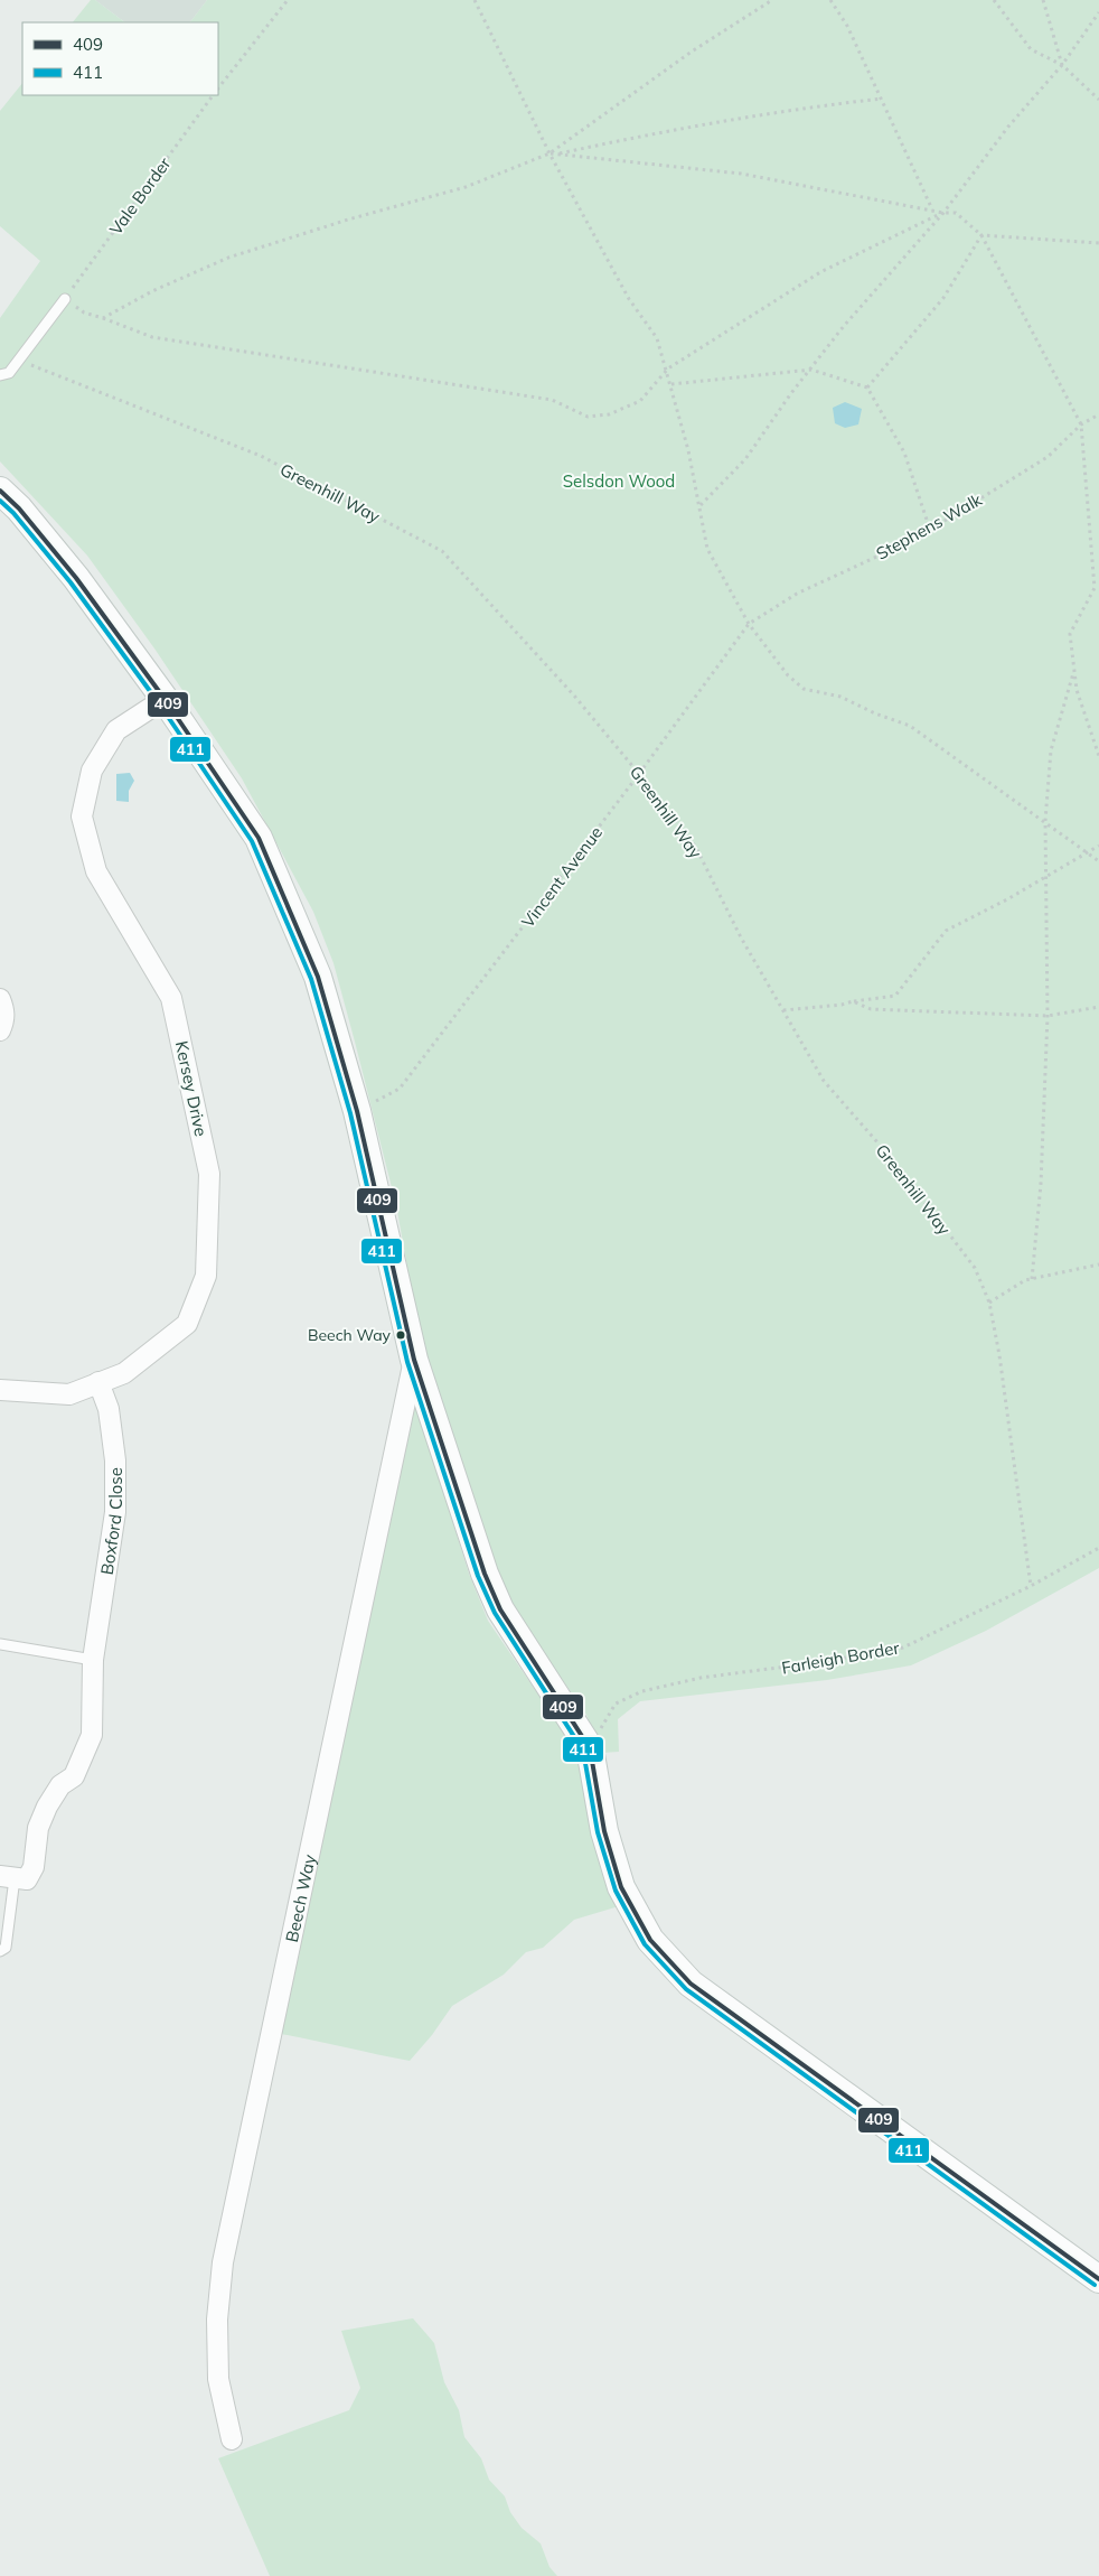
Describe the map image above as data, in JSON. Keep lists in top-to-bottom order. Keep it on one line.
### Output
{"streets":{"street":["Kersey Drive","Boxford Close","Beech Way"],"path":["Vale Border","Greenhill Way","Stephens Walk","Vincent Avenue","Farleigh Border"]},"crossings":[["Greenhill Way","Vincent Avenue"],["Greenhill Way","Farleigh Border"],["Stephens Walk","Vincent Avenue"],["Kersey Drive","Boxford Close"]],"parks":["Selsdon Wood"],"places":["Beech Way"],"lines":["transit line 409","transit line 411"],"legend":["409","411"]}
